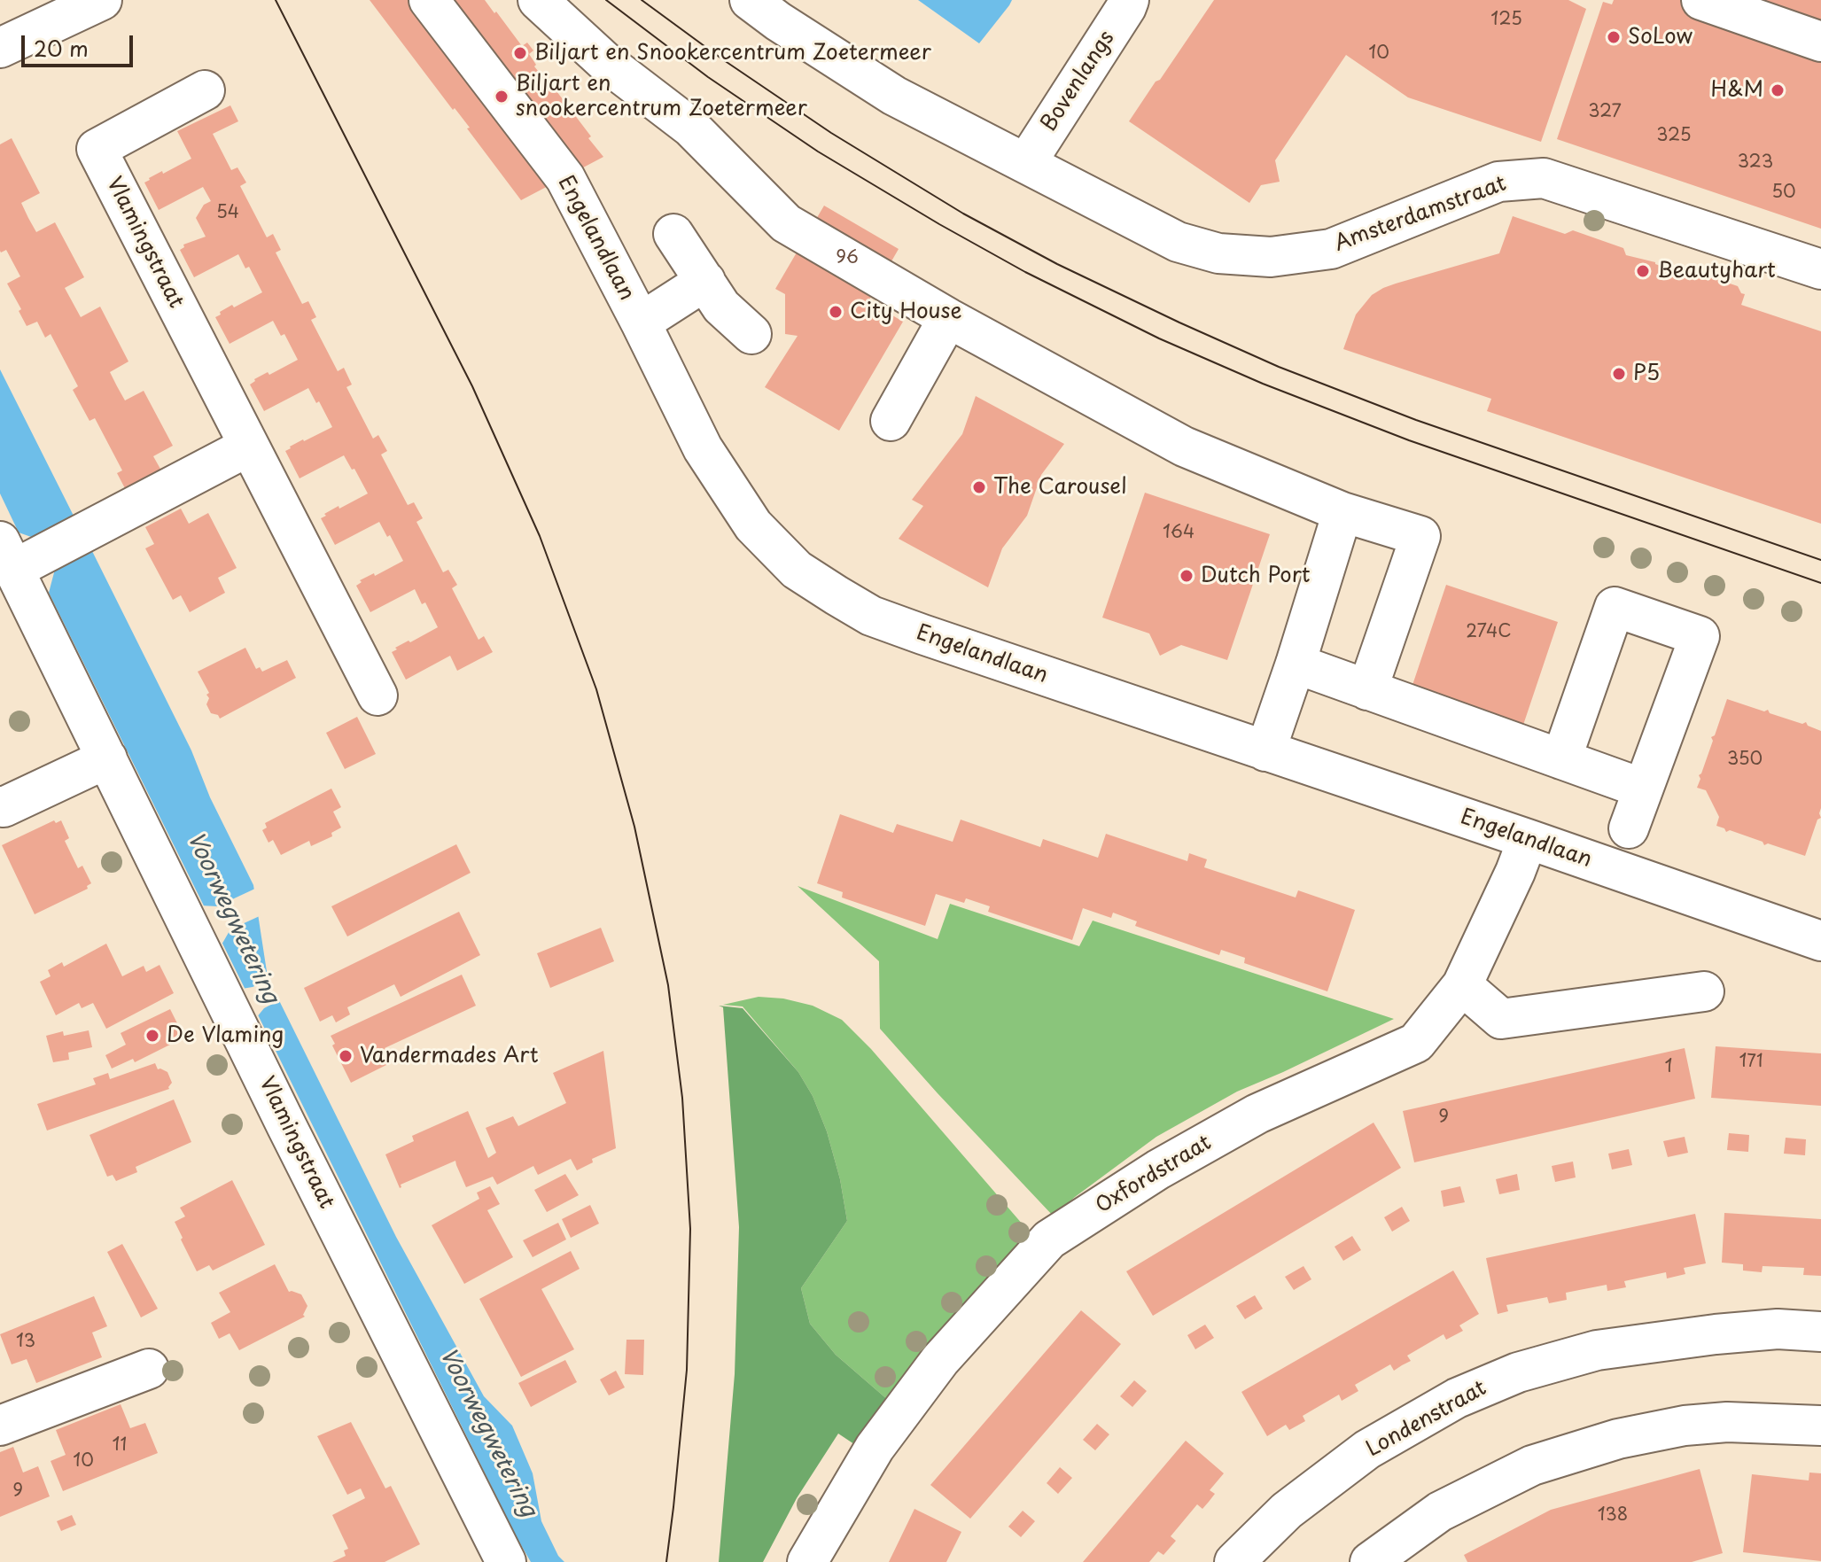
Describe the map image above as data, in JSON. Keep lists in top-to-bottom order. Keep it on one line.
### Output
{"streets":{"street":["Bovenlangs","Amsterdamstraat","Engelandlaan","Vlamingstraat","Oxfordstraat","Londenstraat"]},"crossings":[["Bovenlangs","Amsterdamstraat"],["Engelandlaan","Oxfordstraat"]],"water":["Voorwegwetering"],"places":["SoLow","Biljart en Snookercentrum Zoetermeer","H&M","Biljart en snookercentrum Zoetermeer","Beautyhart","City House","P5","The Carousel","Dutch Port","De Vlaming","Vandermades Art"],"house_numbers":["125","10","327","325","323","50","54","96","164","274C","350","171","1","9","13","11","10","9","138"],"scale_bar":"20 m"}
